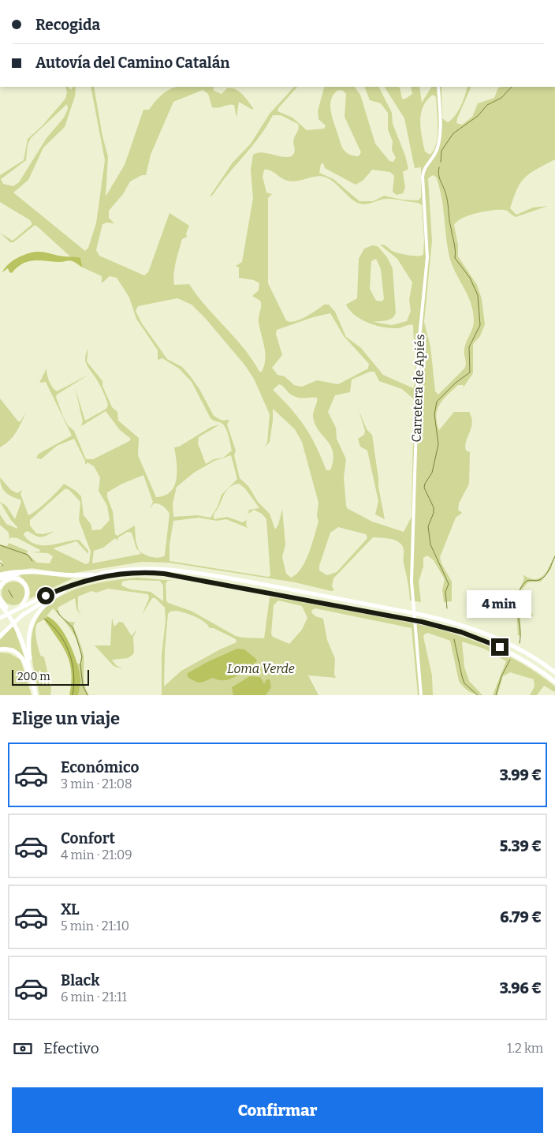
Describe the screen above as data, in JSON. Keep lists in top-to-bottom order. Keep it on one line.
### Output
{"streets":{"street":["Carretera de Apiés"]},"parks":["Loma Verde"],"scale_bar":"200 m","page":{"banner":["Recogida","Autovía del Camino Catalán"],"bubble":"4 min","scale":"200 m","heading":"Elige un viaje","list":[{"name":"Económico","note":"3 min · 21:08","value":"3.99 €"},{"name":"Confort","note":"4 min · 21:09","value":"5.39 €"},{"name":"XL","note":"5 min · 21:10","value":"6.79 €"},{"name":"Black","note":"6 min · 21:11","value":"3.96 €"}],"pay":["Efectivo","1.2 km"],"buttons":"Confirmar"}}
